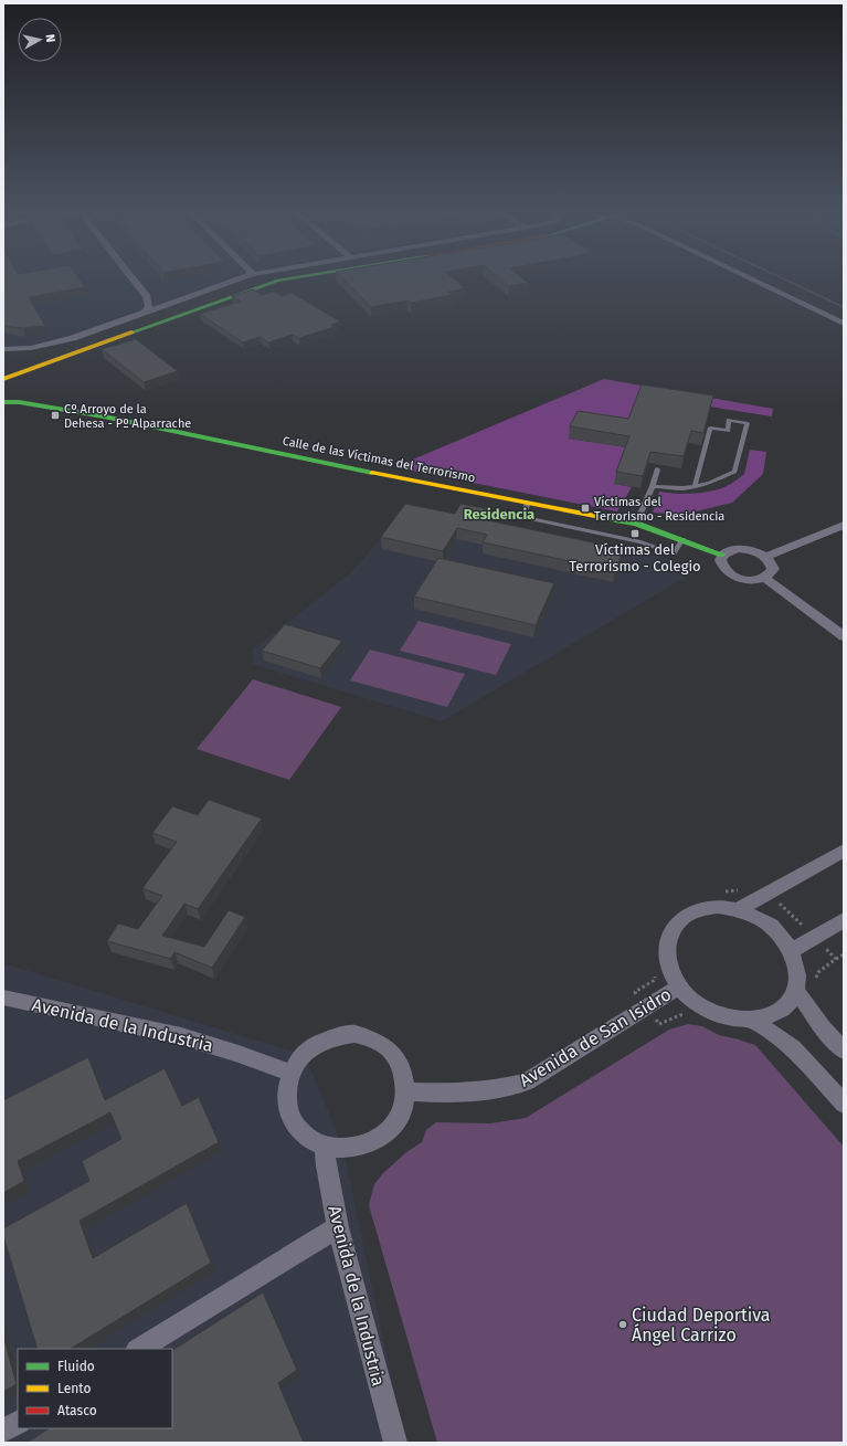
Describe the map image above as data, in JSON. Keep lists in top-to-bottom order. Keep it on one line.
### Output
{"streets":{"street":["Calle de las Víctimas del Terrorismo","Avenida de la Industria","Avenida de San Isidro"]},"crossings":[["Avenida de la Industria","Avenida de San Isidro"]],"districts":["Residencia"],"places":{"transit":["Cº Arroyo de la Dehesa - Pº Alparrache","Víctimas del Terrorismo - Residencia","Víctimas del Terrorismo - Colegio"],"other":["Ciudad Deportiva Ángel Carrizo"]},"legend":["Fluido","Lento","Atasco"],"north":"right"}
